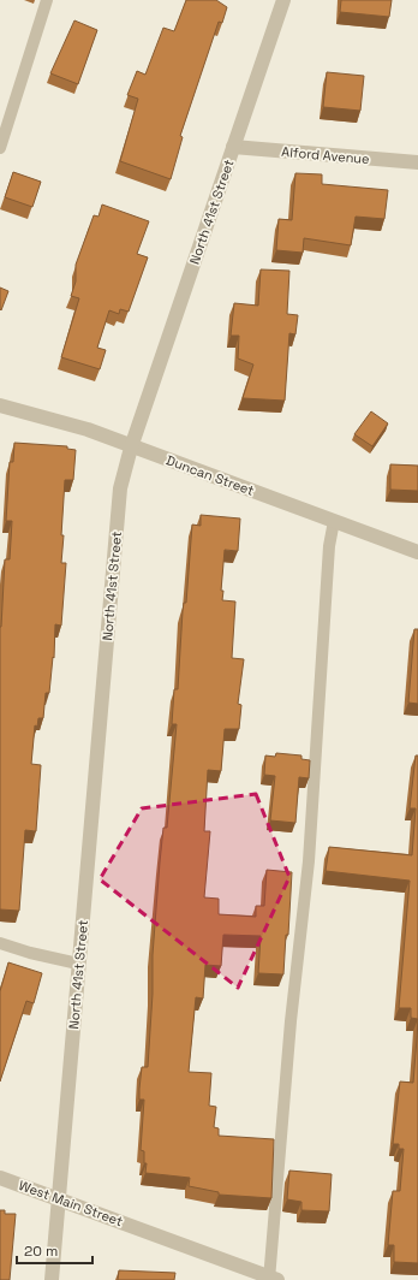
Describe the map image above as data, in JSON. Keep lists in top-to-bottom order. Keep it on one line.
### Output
{"streets":{"street":["Alford Avenue","North 41st Street","Duncan Street","West Main Street"]},"crossings":[["Alford Avenue","North 41st Street"],["North 41st Street","Duncan Street"],["North 41st Street","West Main Street"]],"scale_bar":"20 m"}
